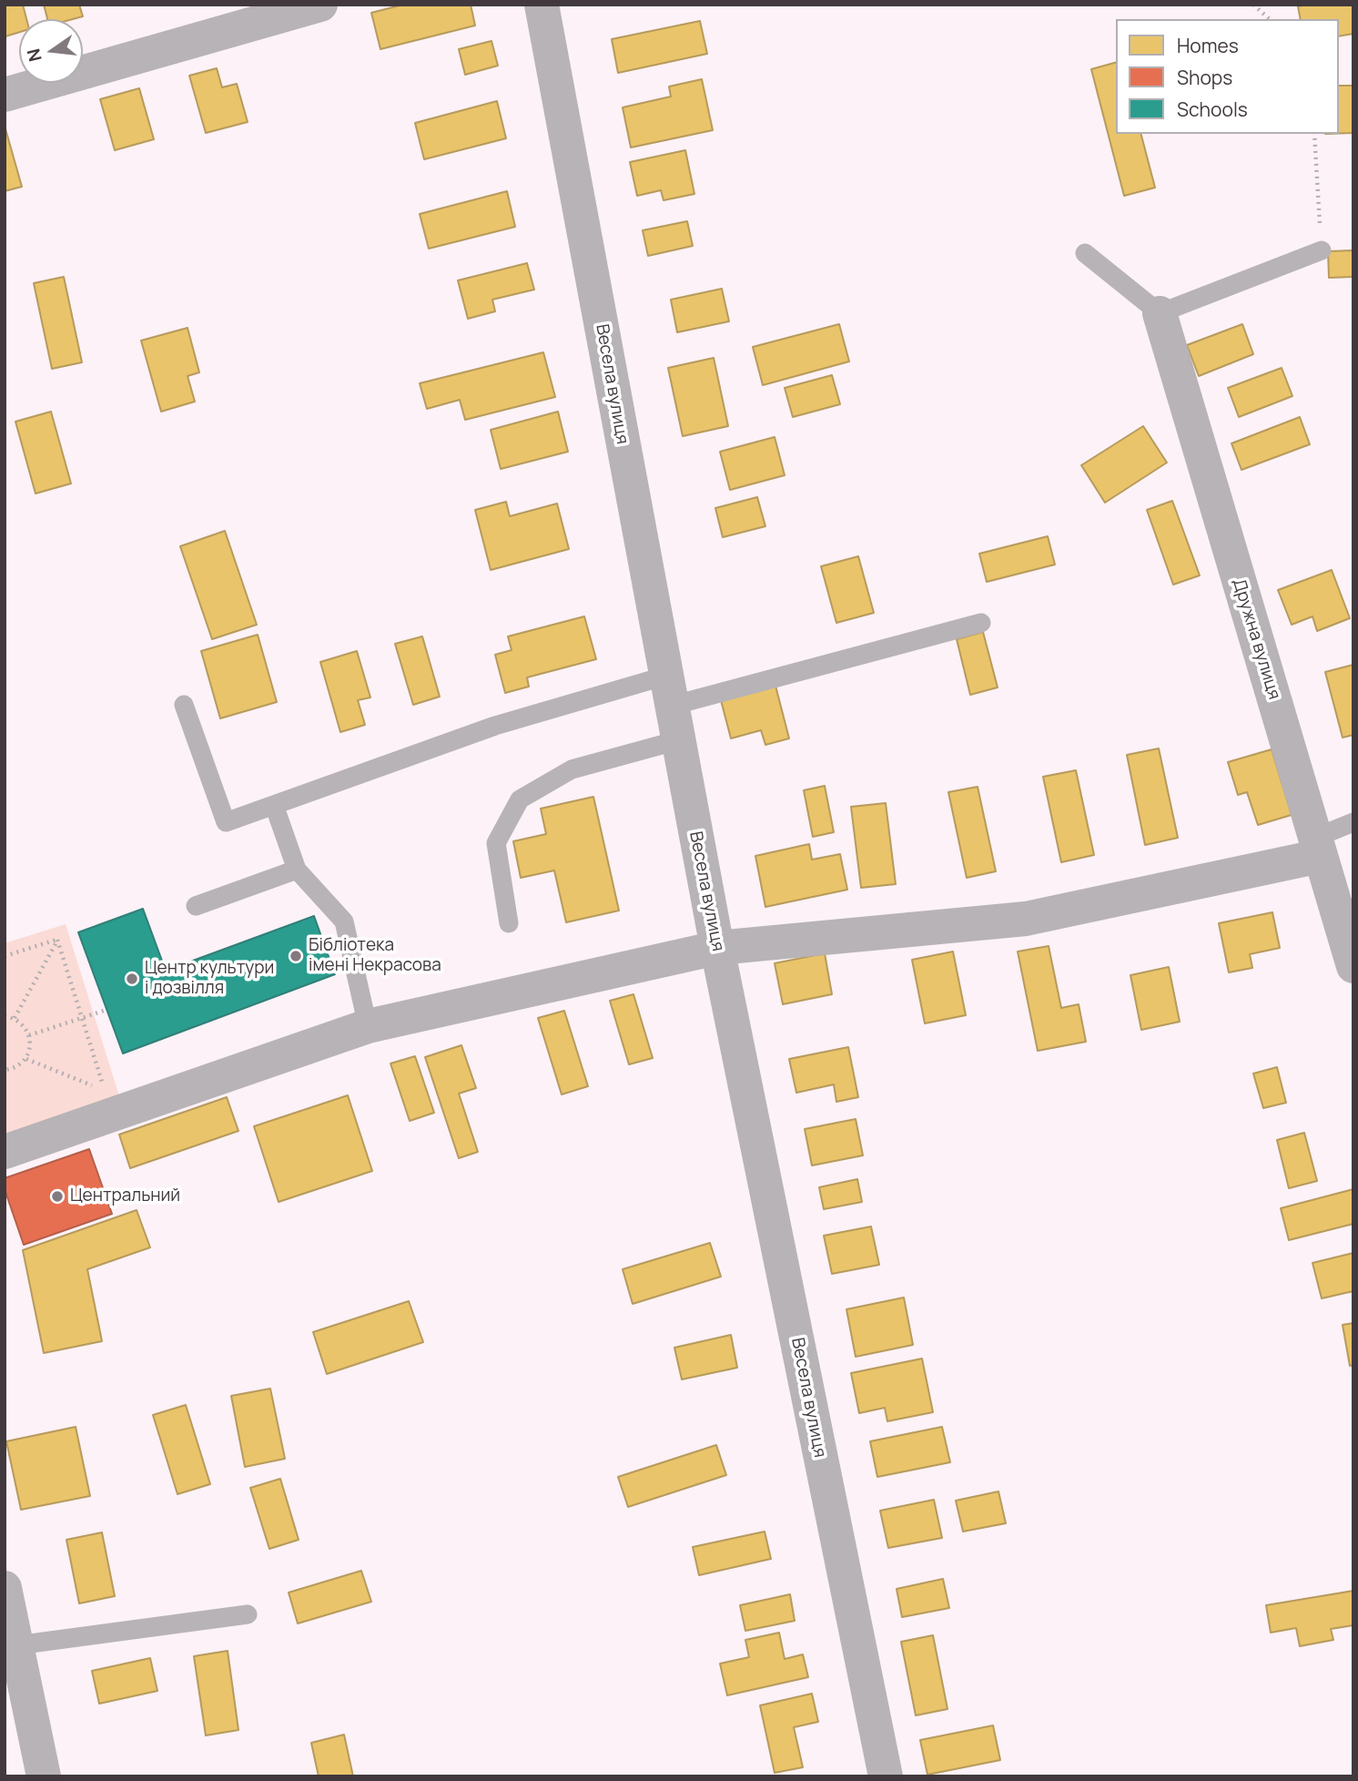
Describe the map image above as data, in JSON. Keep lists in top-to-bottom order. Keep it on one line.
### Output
{"streets":{"street":["Весела вулиця","Дружна вулиця"]},"places":["Бібліотека імені Некрасова","Центр культури і дозвілля","Центральний"],"legend":["Homes","Shops","Schools"],"north":"left"}
